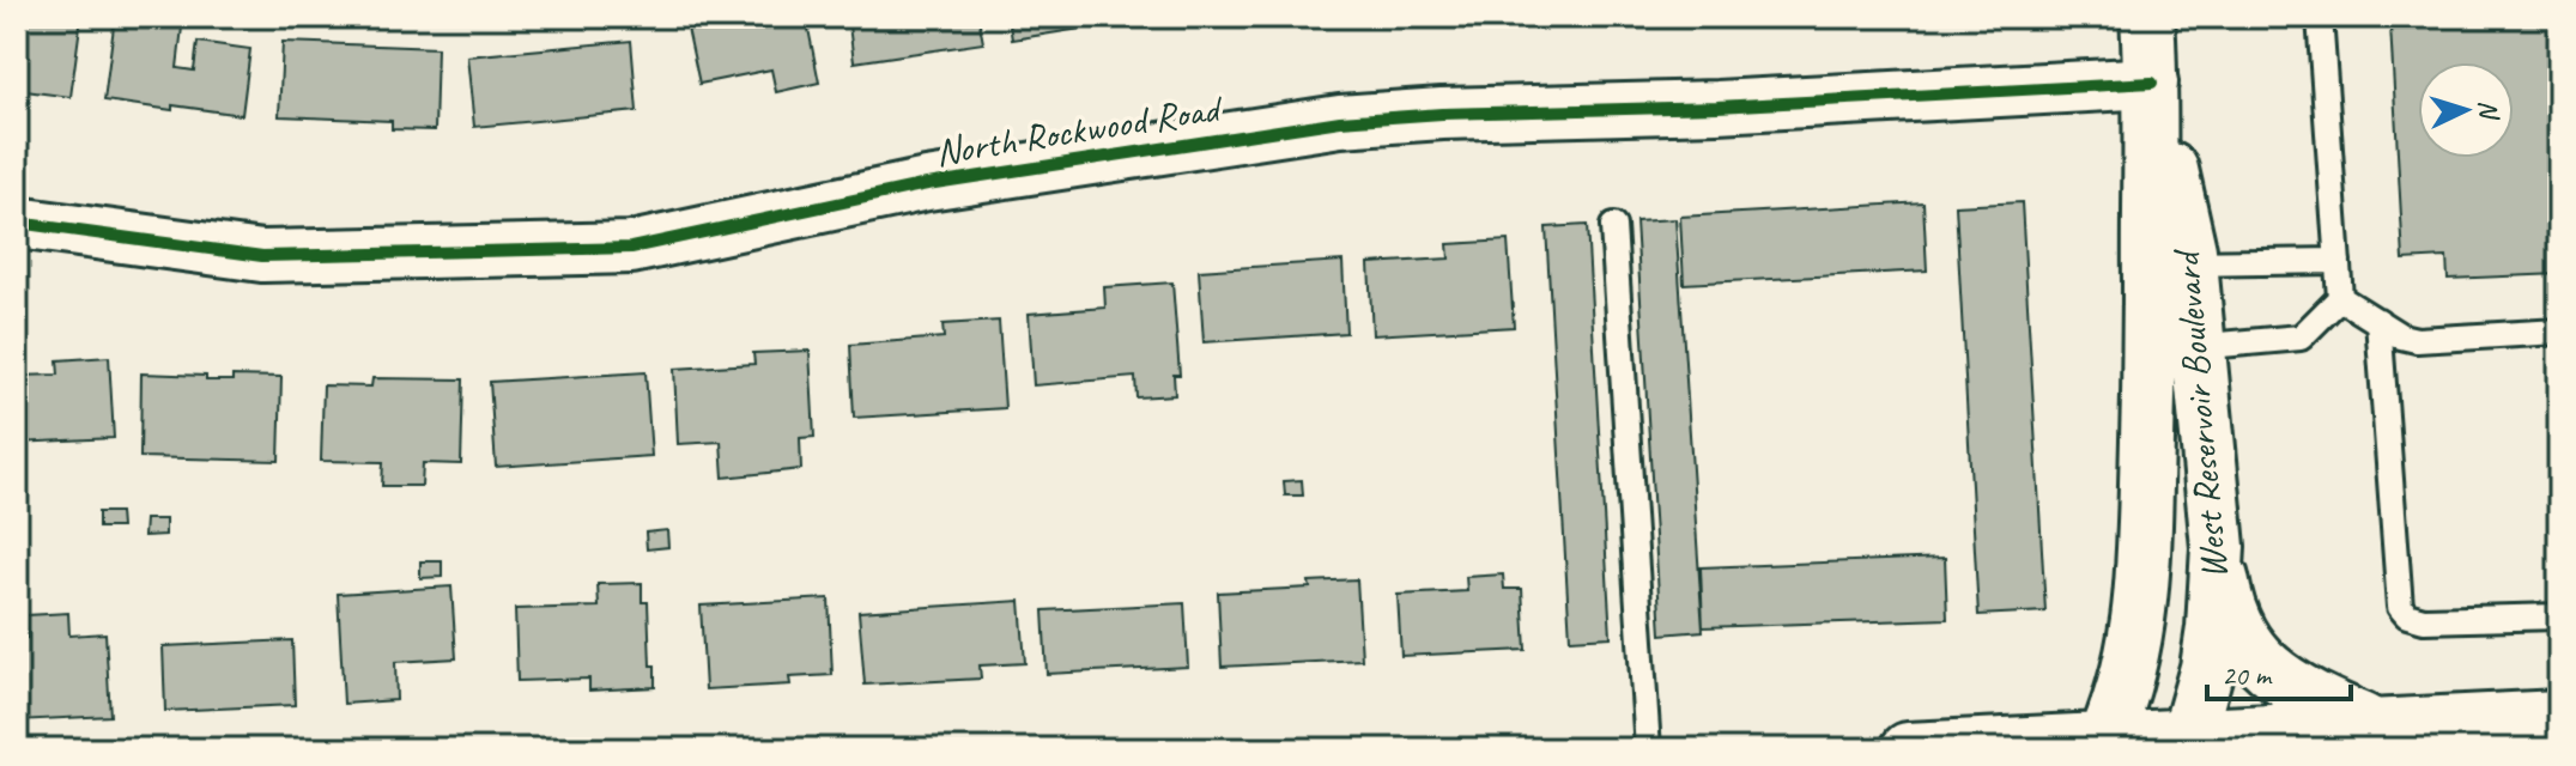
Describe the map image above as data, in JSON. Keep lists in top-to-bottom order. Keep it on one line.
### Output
{"streets":{"main road":["West Reservoir Boulevard"],"street":["North Rockwood Road"]},"crossings":[["North Rockwood Road","West Reservoir Boulevard"]],"scale_bar":"20 m","north":"right"}
